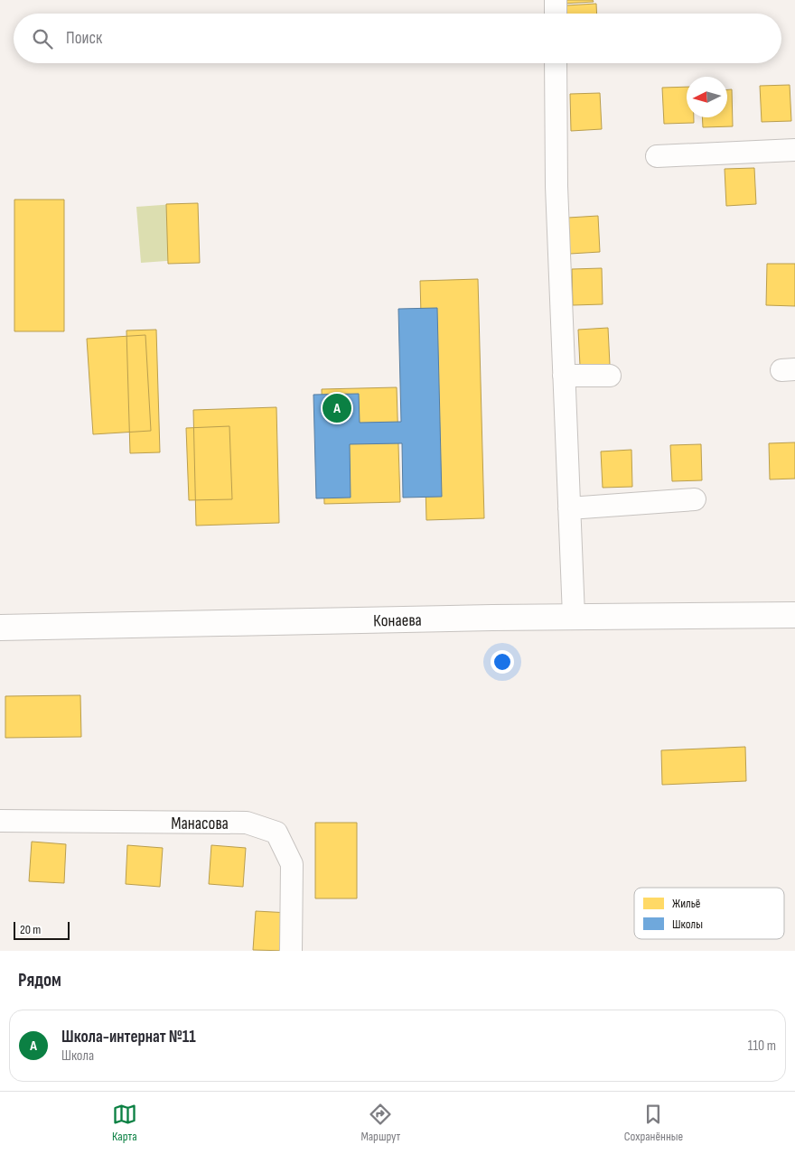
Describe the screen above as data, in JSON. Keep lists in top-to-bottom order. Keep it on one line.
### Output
{"streets":{"main road":["Конаева"],"street":["Манасова"]},"legend":["Жильё","Школы"],"scale_bar":"20 m","north":"left","page":{"search":"Поиск","pins":"A","scale":"20 m","heading":"Рядом","list":[{"mark":"A","name":"Школа-интернат №11","note":"Школа","value":"110 m"}],"nav":["Карта","Маршрут","Сохранённые"]}}
